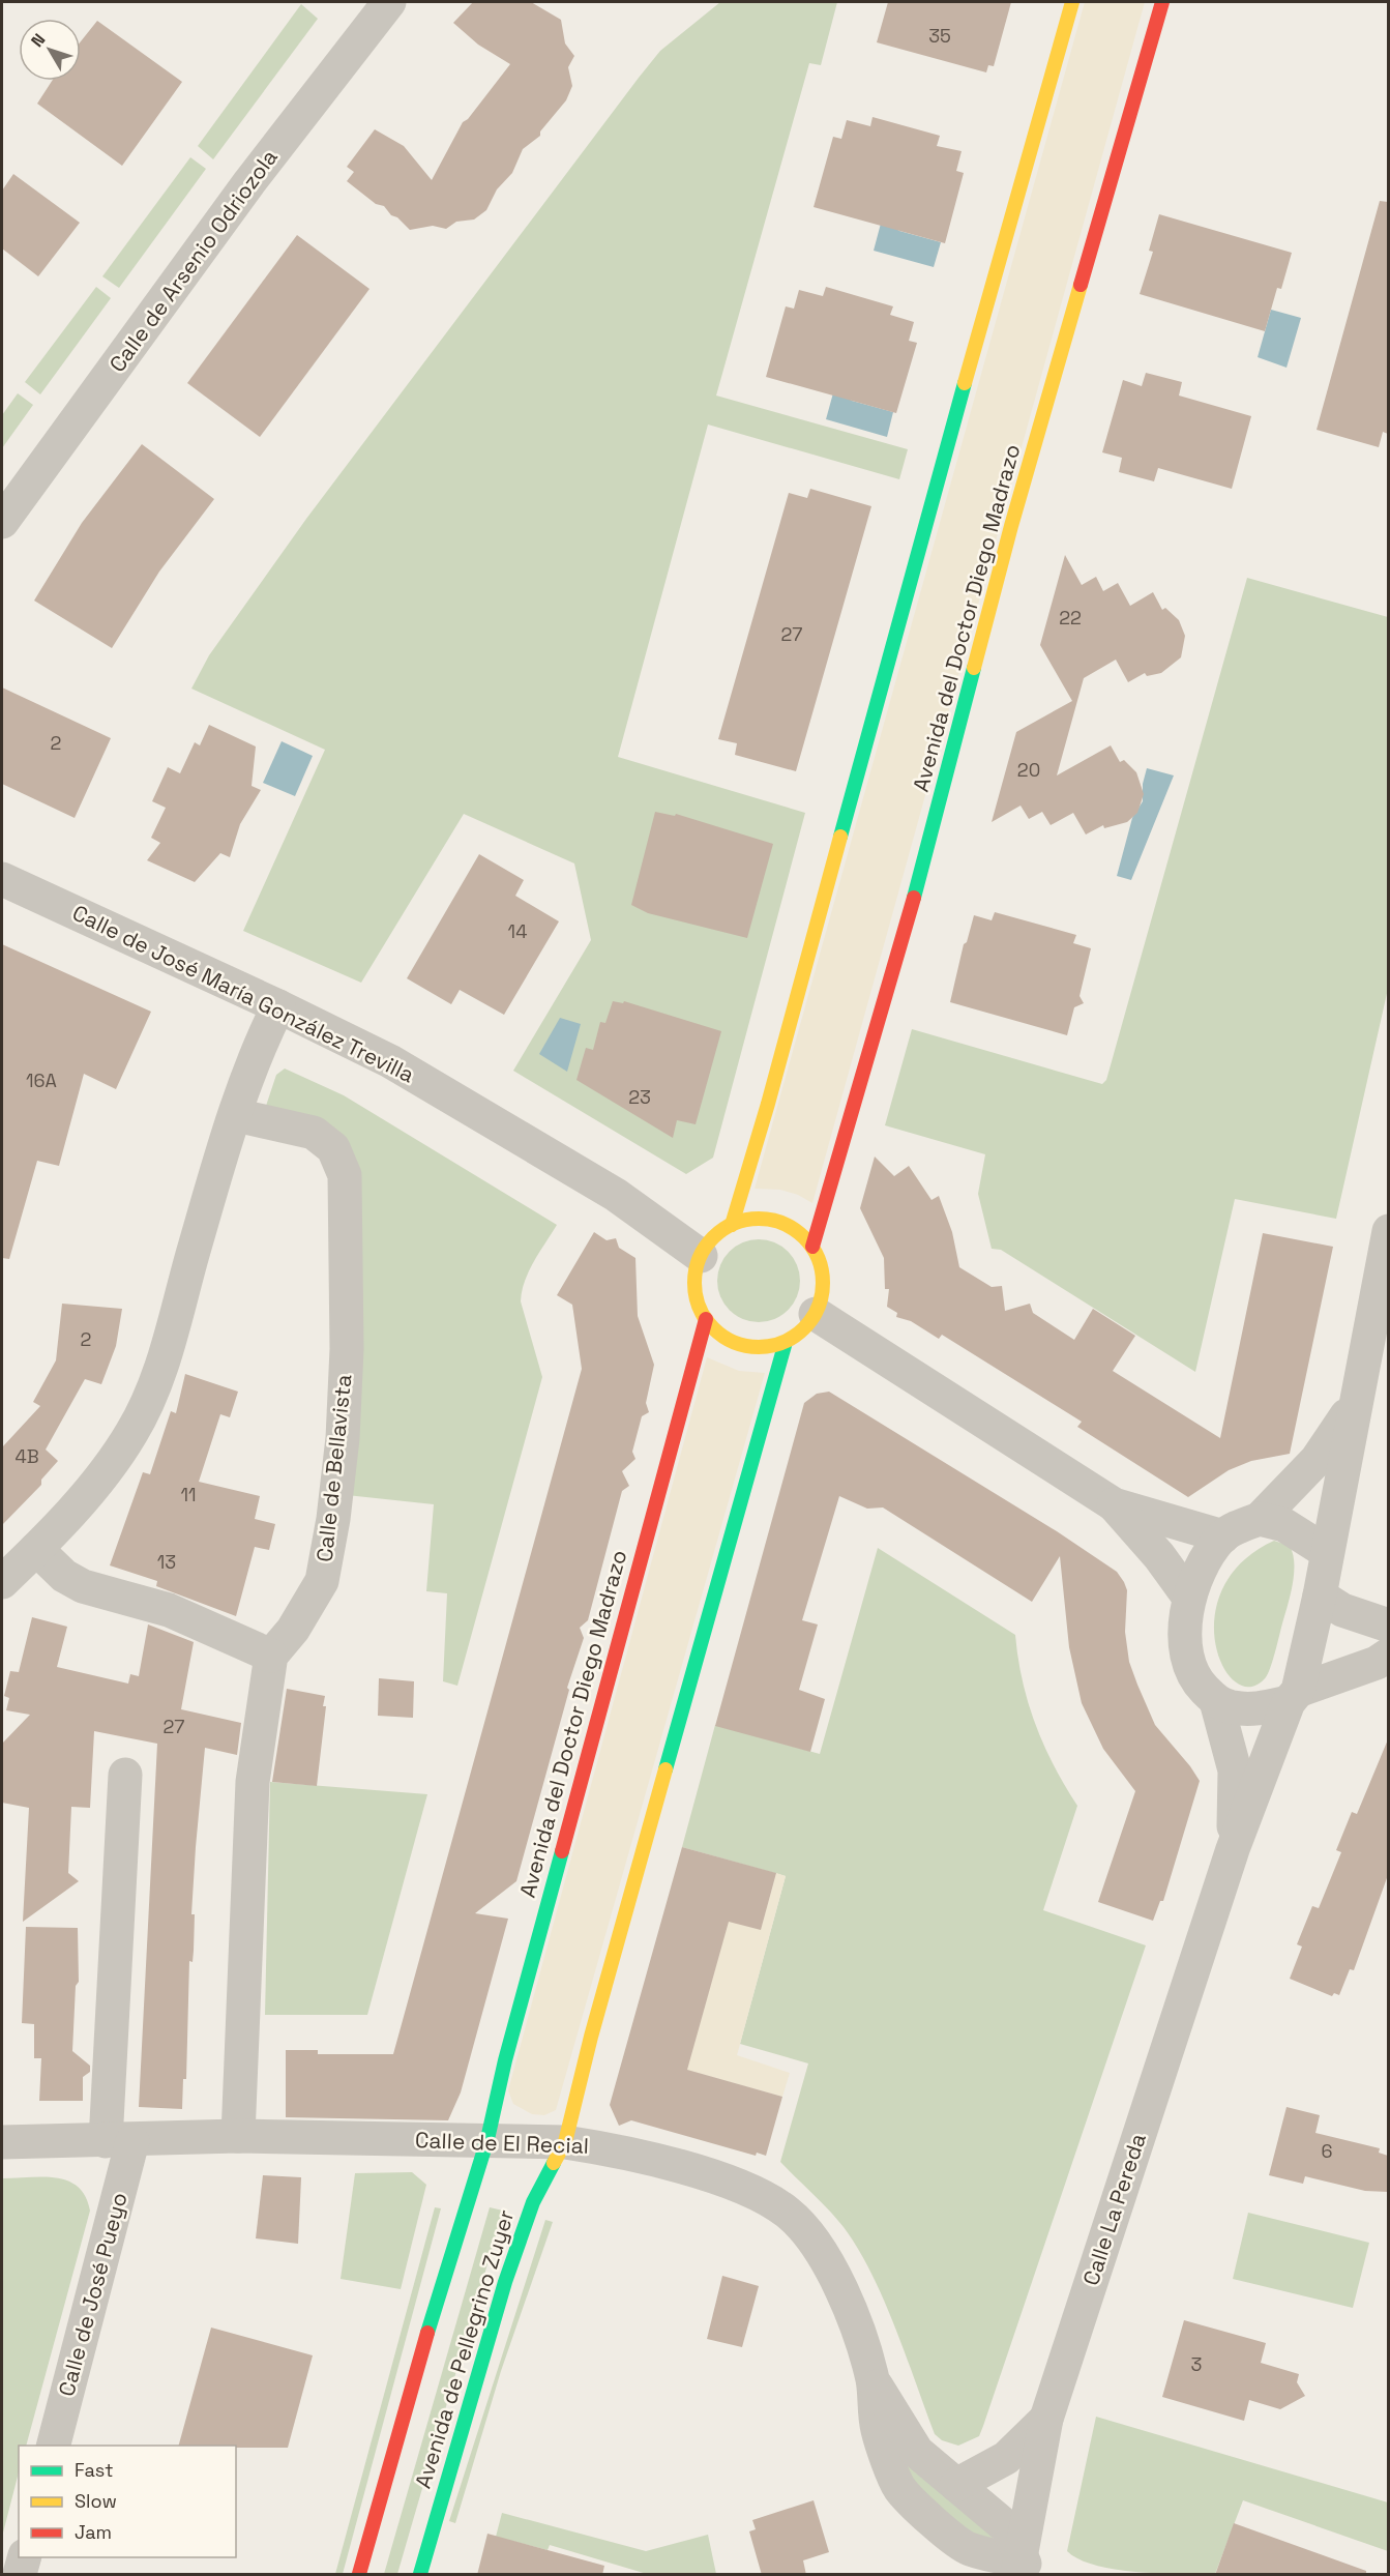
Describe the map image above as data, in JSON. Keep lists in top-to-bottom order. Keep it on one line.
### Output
{"streets":{"main road":["Avenida del Doctor Diego Madrazo","Avenida de Pellegrino Zuyer"],"street":["Calle de Arsenio Odriozola","Calle de José María González Trevilla","Calle de Bellavista","Calle de El Recial","Calle La Pereda","Calle de José Pueyo"]},"crossings":[["Avenida del Doctor Diego Madrazo","Calle de José María González Trevilla"],["Avenida del Doctor Diego Madrazo","Calle de El Recial"],["Avenida del Doctor Diego Madrazo","Avenida de Pellegrino Zuyer"],["Calle de El Recial","Calle La Pereda"],["Calle de El Recial","Calle de José Pueyo"],["Calle de El Recial","Avenida de Pellegrino Zuyer"]],"house_numbers":["35","22","27","2","20","14","16A","23","2","4B","11","13","27","6","3"],"legend":["Fast","Slow","Jam"],"north":"top left"}
